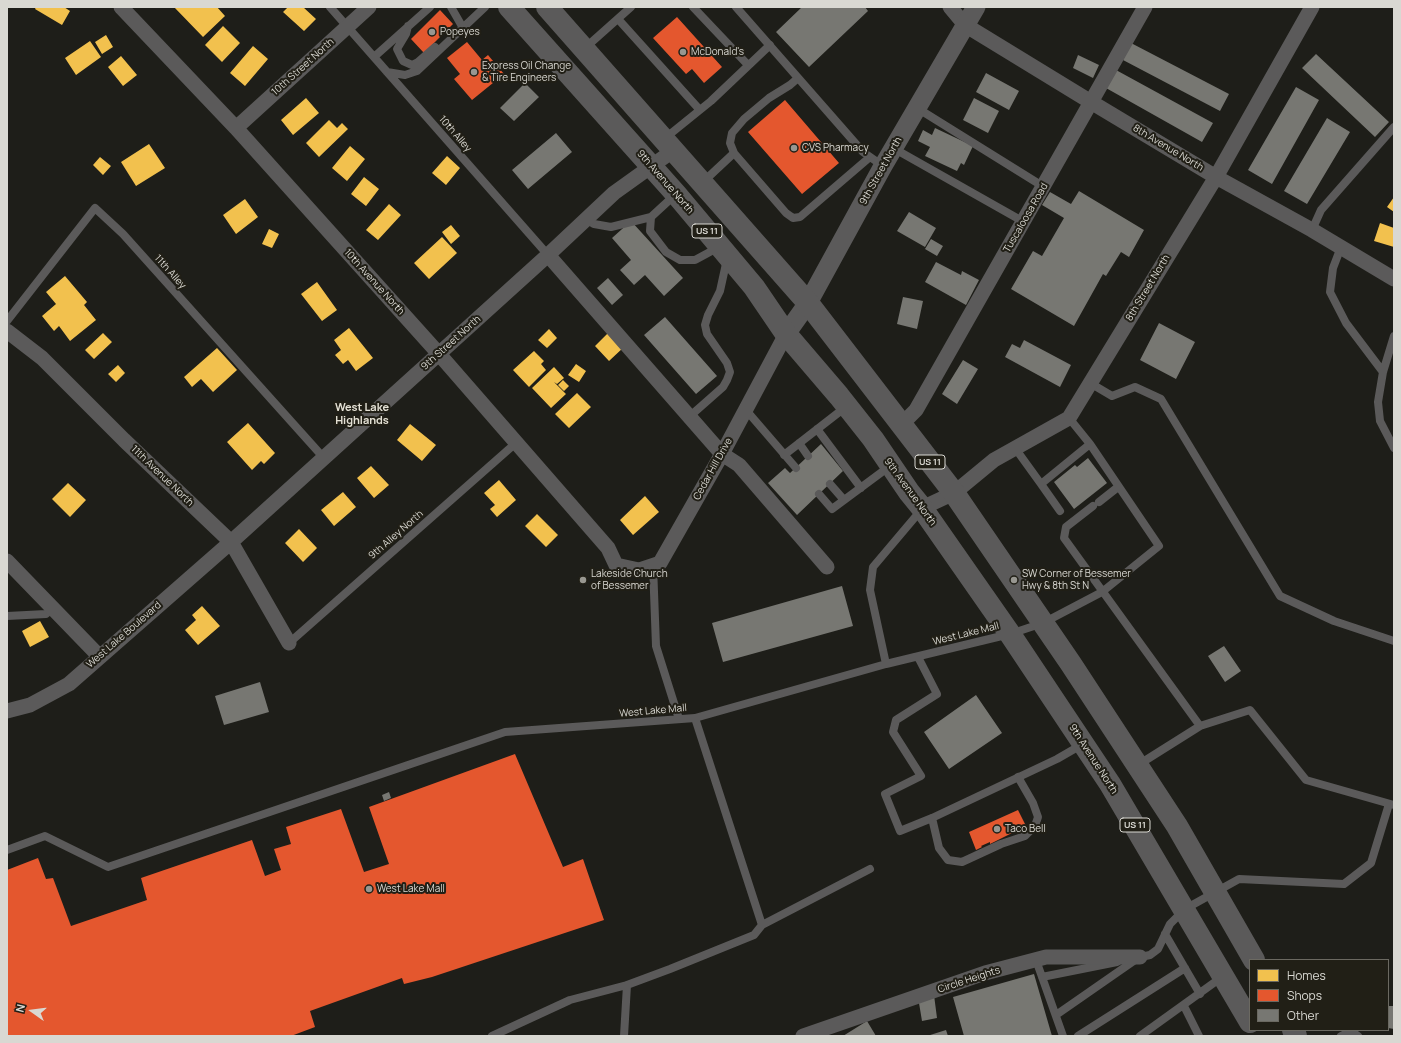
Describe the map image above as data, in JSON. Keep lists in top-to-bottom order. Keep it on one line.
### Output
{"streets":{"main road":["9th Avenue North","US 11"],"street":["10th Street North","8th Avenue North","9th Street North","Tuscaloosa Road","10th Avenue North","8th Street North","Cedar Hill Drive","11th Avenue North","West Lake Boulevard","Circle Heights"],"lane":["10th Alley","11th Alley","9th Alley North","West Lake Mall"]},"crossings":[["10th Street North","10th Alley"],["10th Street North","10th Avenue North"],["10th Alley","9th Street North"],["8th Avenue North","9th Street North"],["8th Avenue North","Tuscaloosa Road"],["8th Avenue North","8th Street North"],["9th Street North","9th Avenue North"],["9th Street North","US 11"],["9th Street North","11th Alley"],["9th Street North","10th Avenue North"],["9th Street North","Cedar Hill Drive"],["9th Street North","11th Avenue North"],["9th Street North","West Lake Boulevard"],["9th Avenue North","8th Street North"],["9th Avenue North","Cedar Hill Drive"],["9th Avenue North","West Lake Mall"],["Tuscaloosa Road","US 11"],["US 11","8th Street North"],["US 11","West Lake Mall"],["10th Avenue North","Cedar Hill Drive"],["10th Avenue North","9th Alley North"],["11th Avenue North","9th Alley North"],["11th Avenue North","West Lake Boulevard"]],"districts":["West Lake Highlands"],"places":["Popeyes","McDonald's","Express Oil Change & Tire Engineers","CVS Pharmacy","Lakeside Church of Bessemer","SW Corner of Bessemer Hwy & 8th St N","Taco Bell","West Lake Mall"],"legend":["Homes","Shops","Other"],"north":"left"}
